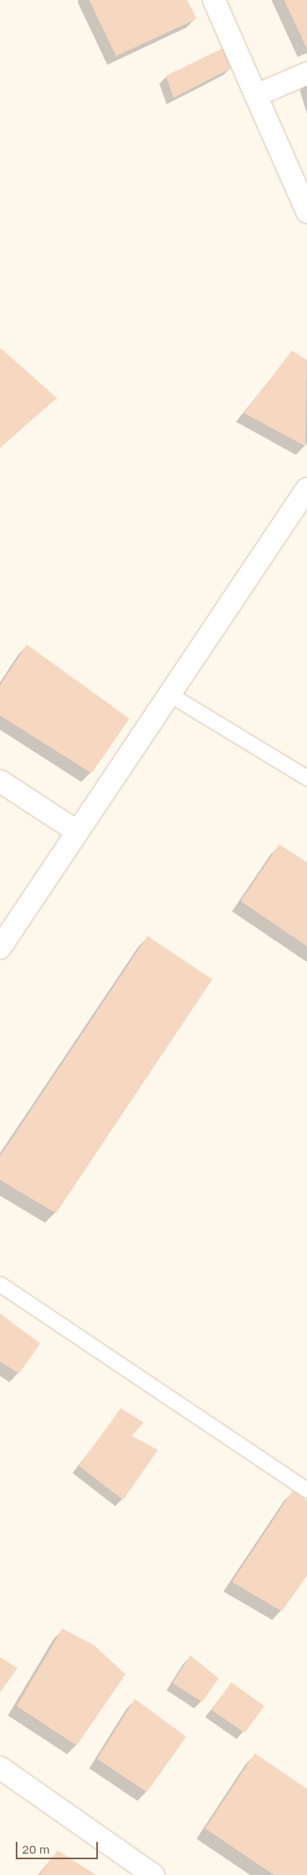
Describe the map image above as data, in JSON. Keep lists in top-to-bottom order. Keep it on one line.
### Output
{"scale_bar":"20 m"}
